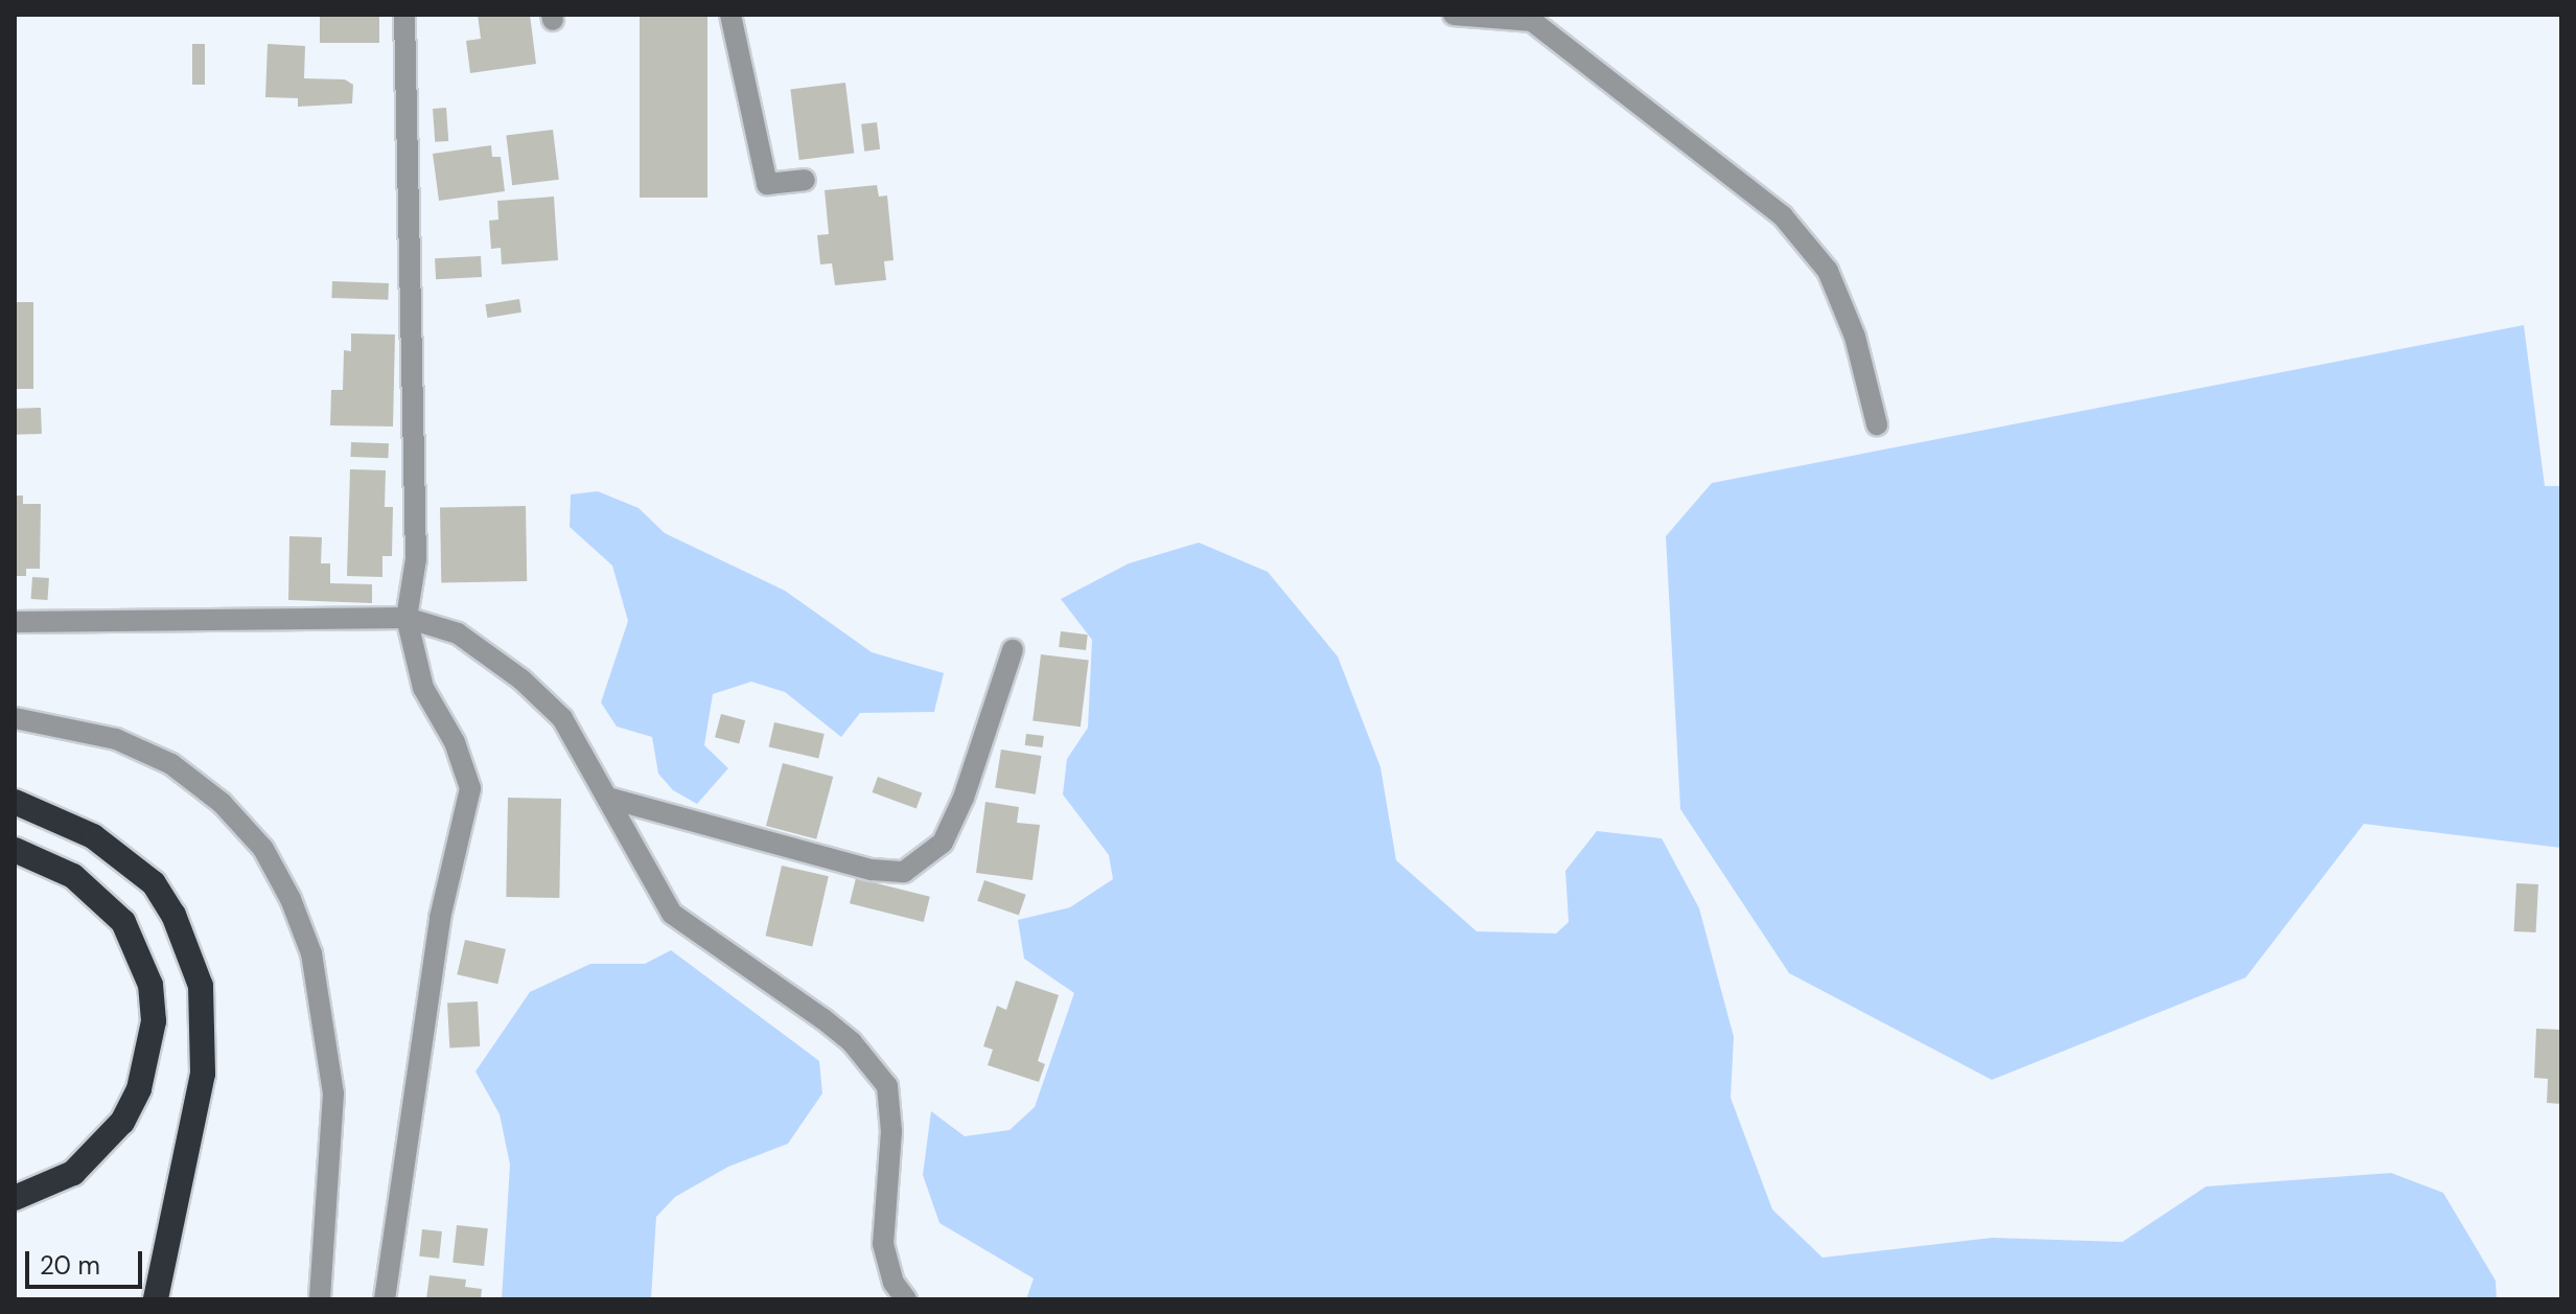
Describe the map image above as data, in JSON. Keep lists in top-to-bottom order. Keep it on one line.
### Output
{"scale_bar":"20 m"}
